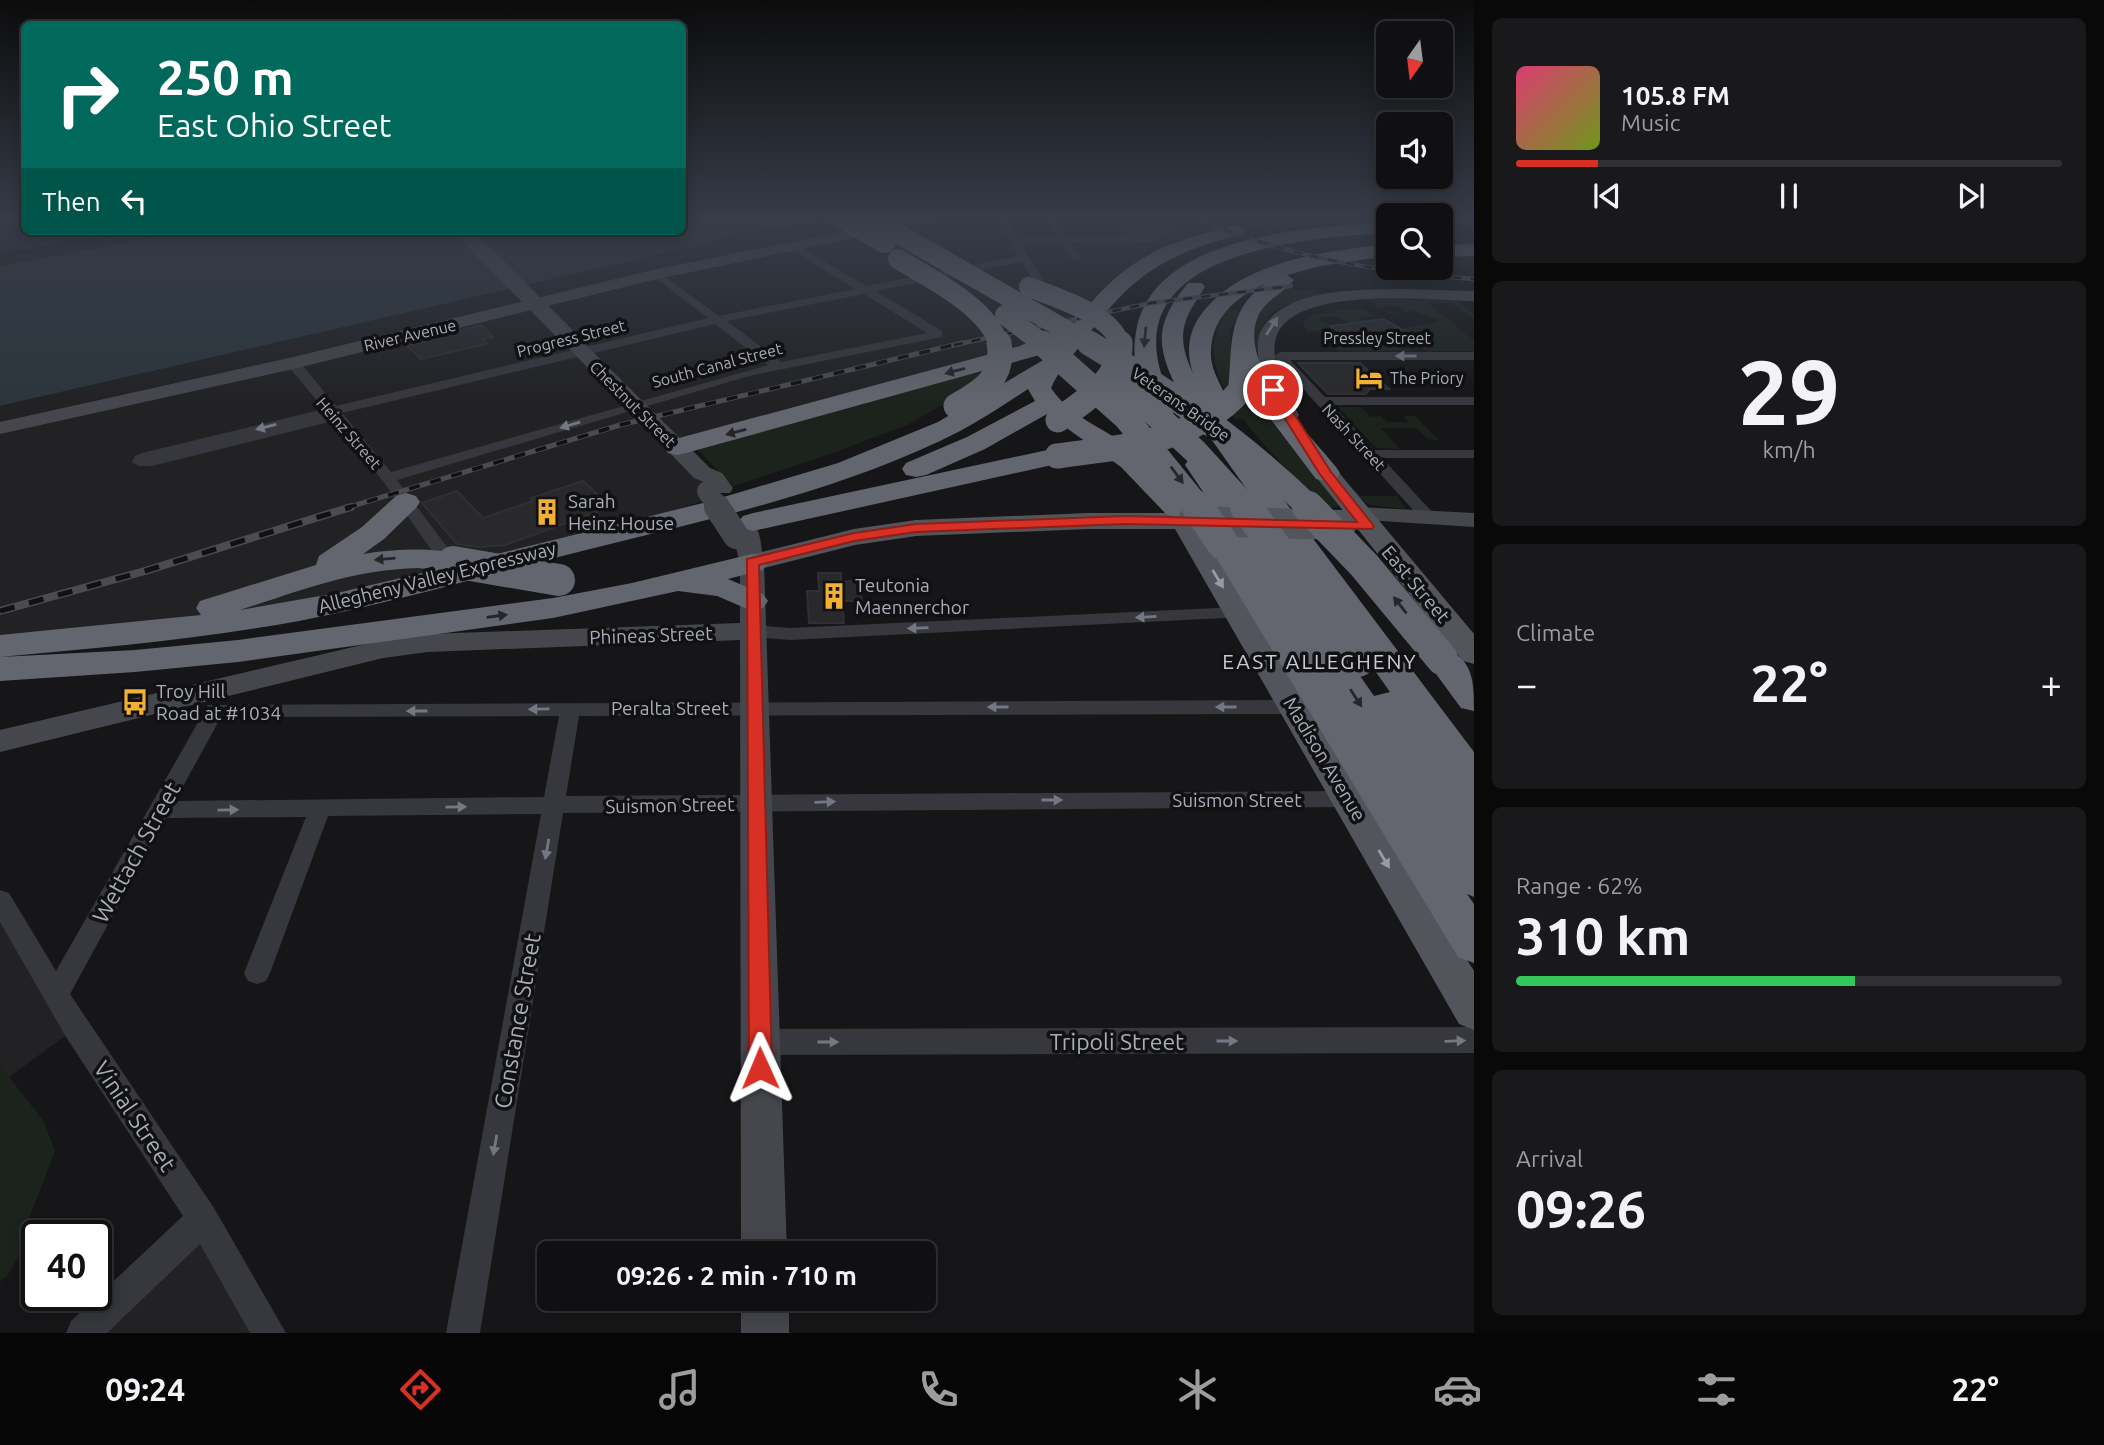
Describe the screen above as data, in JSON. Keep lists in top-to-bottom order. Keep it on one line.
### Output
{"streets":{"highway":["Veterans Bridge","Allegheny Valley Expressway"],"main road":["East Street","Madison Avenue"],"street":["River Avenue","Progress Street","Pressley Street","South Canal Street","Chestnut Street","Heinz Street","Nash Street","Phineas Street","Peralta Street","Suismon Street","Wettach Street","Constance Street","Tripoli Street","Vinial Street"]},"crossings":[["River Avenue","Heinz Street"],["Progress Street","South Canal Street"],["Progress Street","Chestnut Street"],["Progress Street","Heinz Street"],["Pressley Street","Nash Street"],["South Canal Street","Chestnut Street"],["South Canal Street","Heinz Street"],["Veterans Bridge","East Street"],["Phineas Street","Madison Avenue"],["Peralta Street","Madison Avenue"],["Peralta Street","Wettach Street"],["Peralta Street","Constance Street"],["Madison Avenue","Suismon Street"],["Suismon Street","Wettach Street"],["Suismon Street","Constance Street"],["Wettach Street","Vinial Street"]],"one_way":["South Canal Street","Phineas Street","Peralta Street","Madison Avenue","Suismon Street","Constance Street","Tripoli Street"],"districts":["EAST ALLEGHENY"],"places":{"hotel":["The Priory"],"building":["Sarah Heinz House","Teutonia Maennerchor"],"bus stop":["Troy Hill Road at #1034"]},"north":"bottom","page":{"turn":["250 m","East Ohio Street"],"song":["105.8 FM","Music"],"then":"Then","tile":[["29","km/h"],"Climate",["Range · 62%","310 km"],["Arrival","09:26"]],"heat":["−","22°","+"],"limit":"40","trip":"09:26 · 2 min · 710 m","tabs":["09:24","22°"]}}
